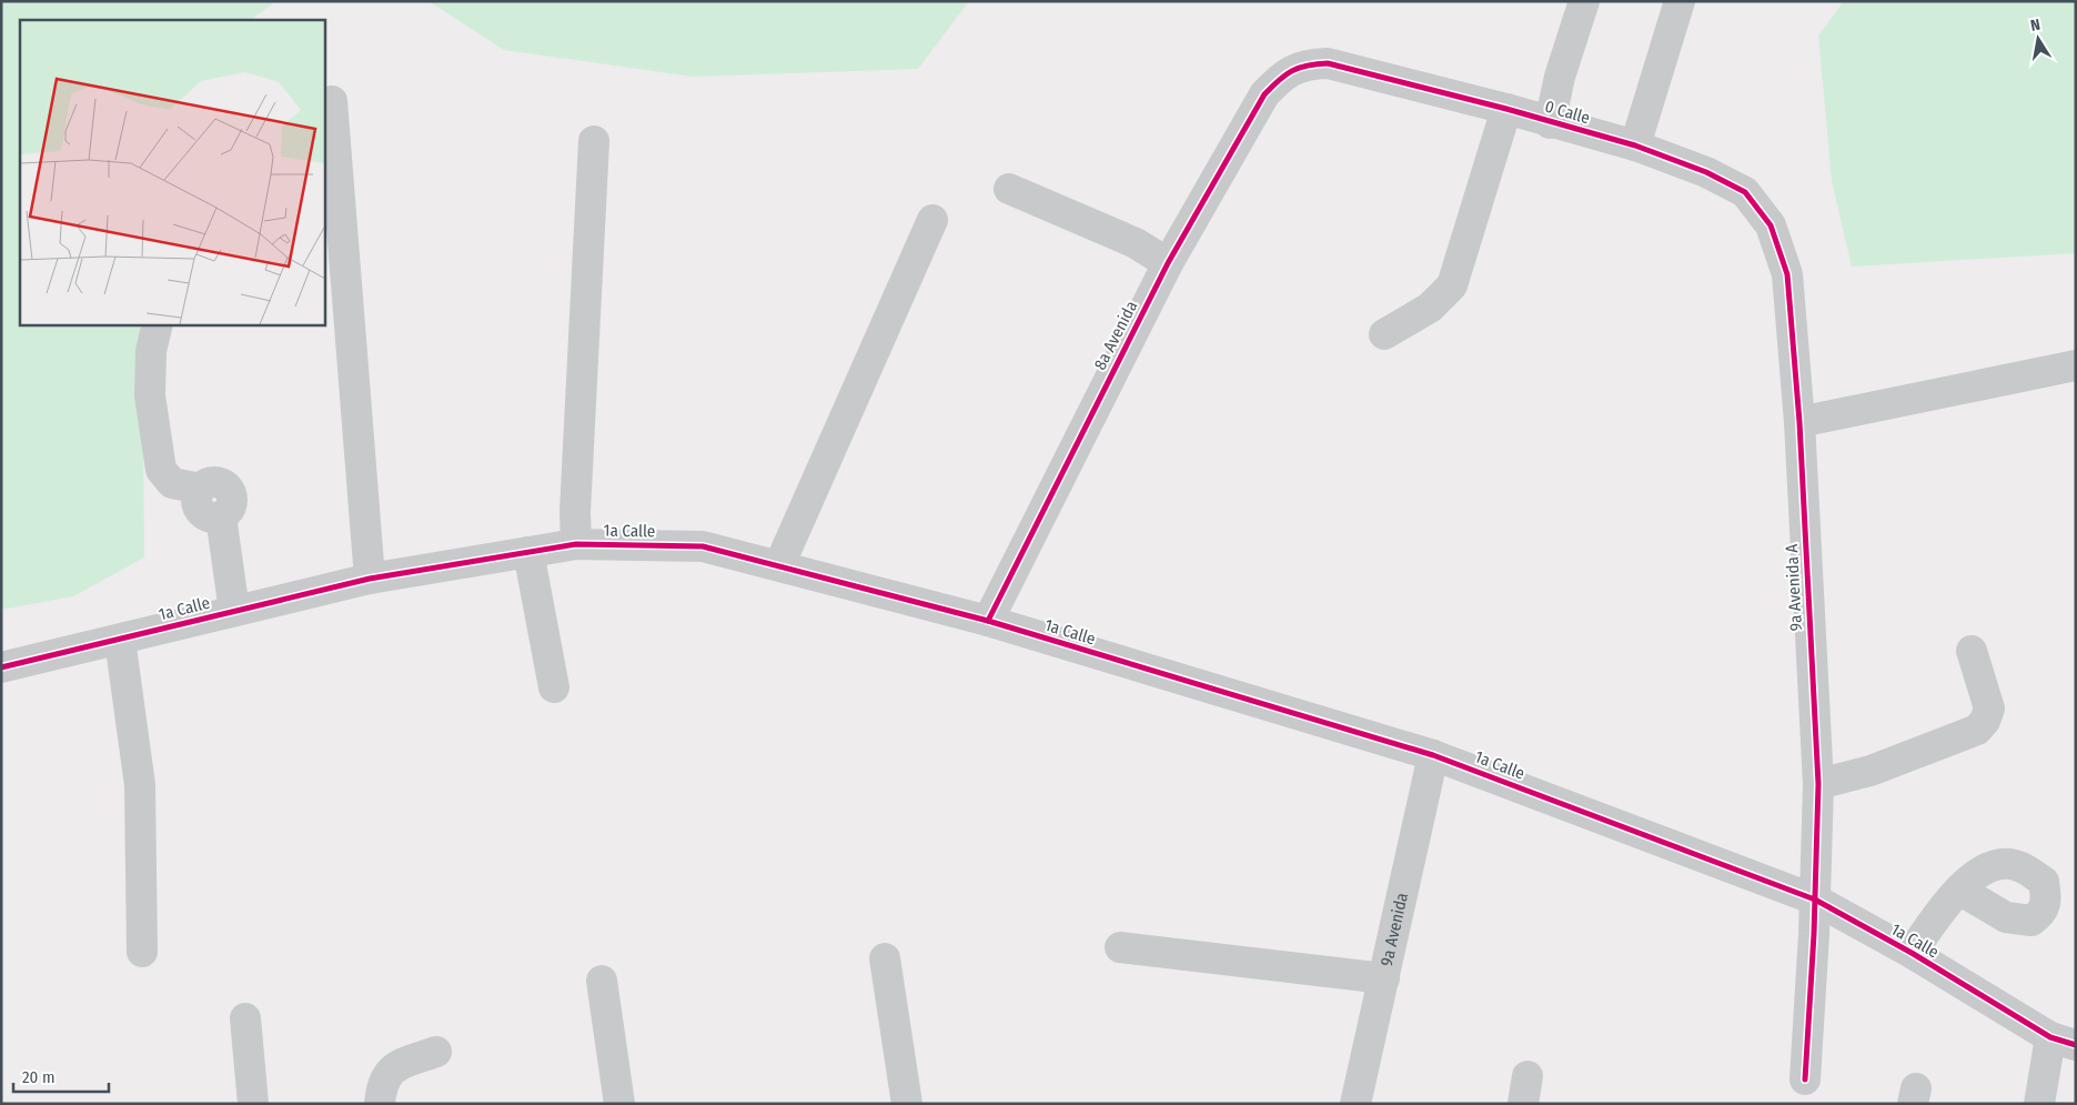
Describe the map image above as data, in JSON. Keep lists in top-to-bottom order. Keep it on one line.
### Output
{"streets":{"street":["0 Calle","8a Avenida","1a Calle","9a Avenida A","9a Avenida"]},"crossings":[["0 Calle","8a Avenida"],["0 Calle","9a Avenida A"],["8a Avenida","1a Calle"],["1a Calle","9a Avenida A"],["1a Calle","9a Avenida"]],"scale_bar":"20 m","north":"top"}
